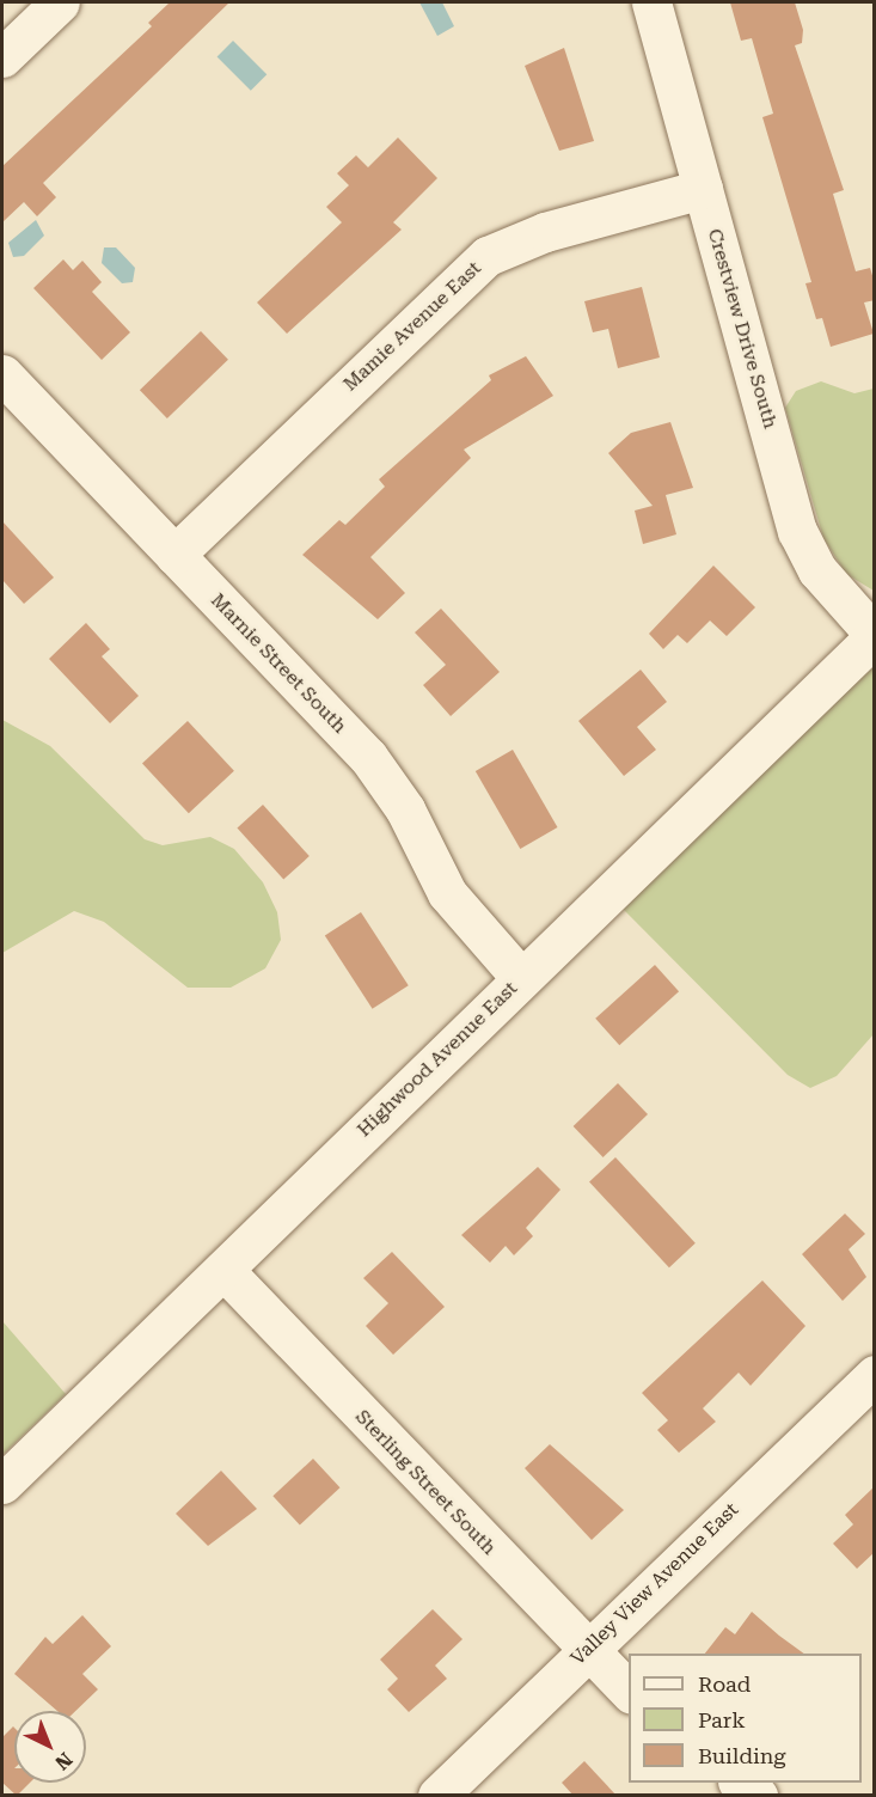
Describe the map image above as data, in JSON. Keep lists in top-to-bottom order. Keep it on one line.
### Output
{"streets":{"street":["Mamie Avenue East","Crestview Drive South","Marnie Street South","Highwood Avenue East","Sterling Street South","Valley View Avenue East"]},"crossings":[["Mamie Avenue East","Crestview Drive South"],["Mamie Avenue East","Marnie Street South"],["Crestview Drive South","Highwood Avenue East"],["Marnie Street South","Highwood Avenue East"],["Highwood Avenue East","Sterling Street South"],["Sterling Street South","Valley View Avenue East"]],"legend":["Road","Park","Building"],"north":"bottom right"}
